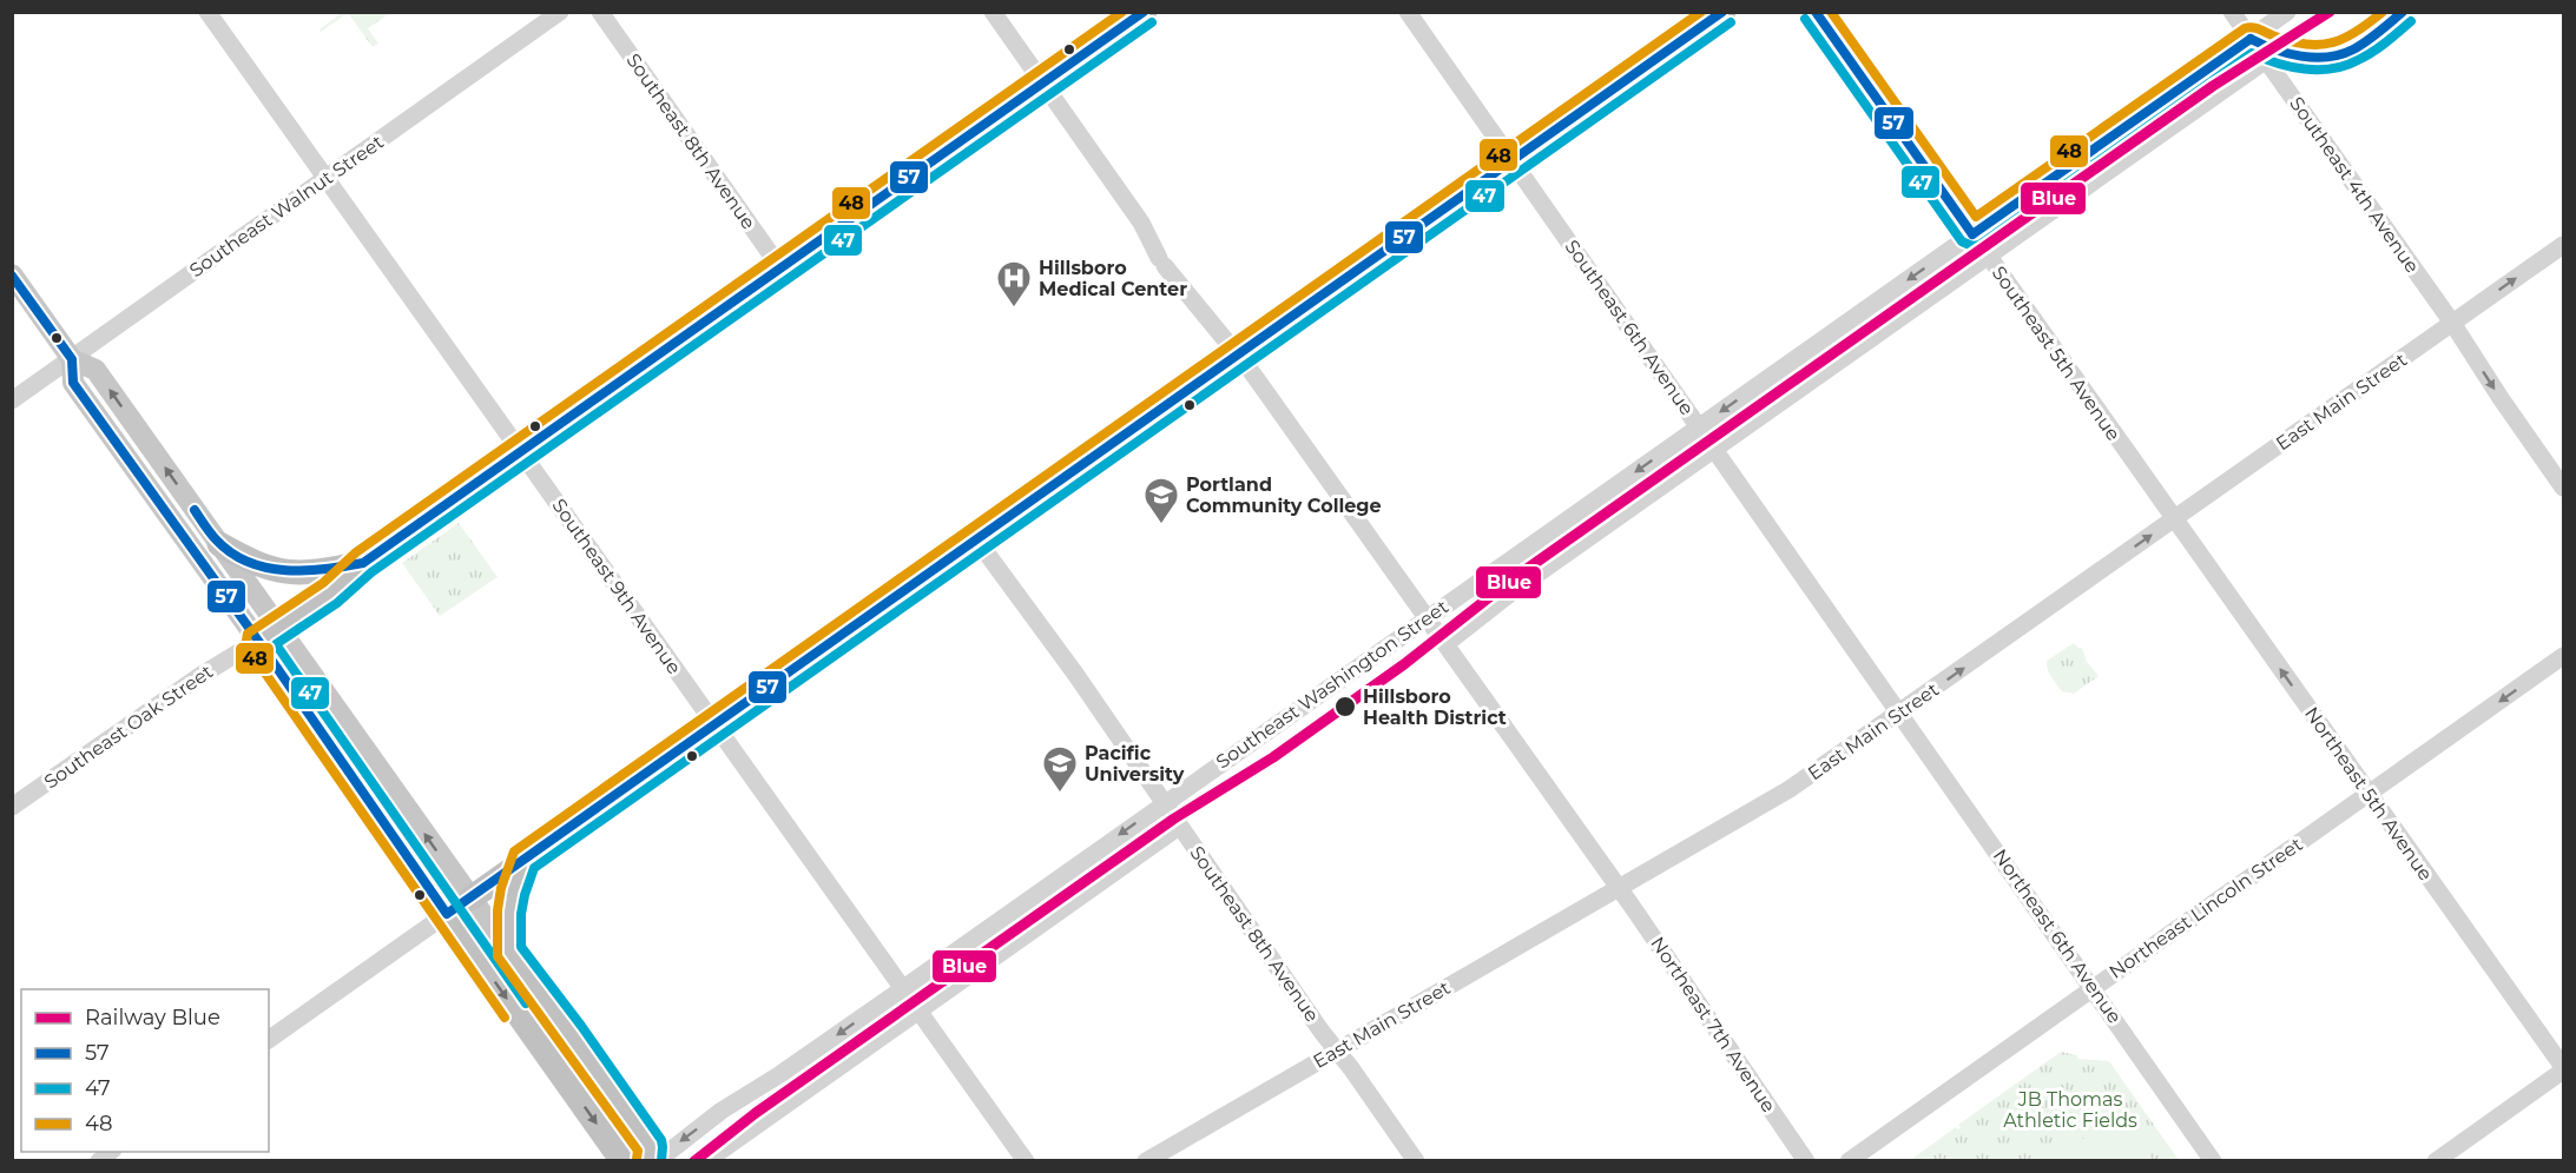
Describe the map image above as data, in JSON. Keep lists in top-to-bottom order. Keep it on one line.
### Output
{"streets":{"highway":["Southeast Oak Street"],"street":["Southeast 8th Avenue","Southeast 4th Avenue","Southeast Walnut Street","Southeast 6th Avenue","Southeast 5th Avenue","East Main Street","Southeast 9th Avenue","Southeast Washington Street","Northeast 5th Avenue","Northeast Lincoln Street","Northeast 6th Avenue","Northeast 7th Avenue"]},"crossings":[["Southeast 8th Avenue","East Main Street"],["Southeast 8th Avenue","Southeast Washington Street"],["Southeast 8th Avenue","Southeast Oak Street"],["Southeast 4th Avenue","East Main Street"],["Southeast 4th Avenue","Southeast Washington Street"],["Southeast Walnut Street","Southeast 9th Avenue"],["Southeast 6th Avenue","East Main Street"],["Southeast 6th Avenue","Southeast Washington Street"],["Southeast 6th Avenue","Northeast 6th Avenue"],["Southeast 5th Avenue","East Main Street"],["Southeast 5th Avenue","Southeast Washington Street"],["Southeast 5th Avenue","Northeast 5th Avenue"],["East Main Street","Northeast 5th Avenue"],["East Main Street","Northeast 6th Avenue"],["East Main Street","Northeast 7th Avenue"],["Southeast 9th Avenue","Southeast Washington Street"],["Southeast 9th Avenue","Southeast Oak Street"],["Southeast Washington Street","Northeast 7th Avenue"],["Southeast Oak Street","Northeast 7th Avenue"],["Northeast 5th Avenue","Northeast Lincoln Street"],["Northeast Lincoln Street","Northeast 6th Avenue"]],"one_way":["Northeast 5th Avenue"],"parks":["JB Thomas Athletic Fields"],"places":{"hospital":["Hillsboro Medical Center"],"school or university":["Portland Community College","Pacific University"],"other":["Hillsboro Health District"]},"lines":["rail line Blue","transit line 57","transit line 48","transit line 47"],"legend":["Railway Blue","57","47","48"]}
